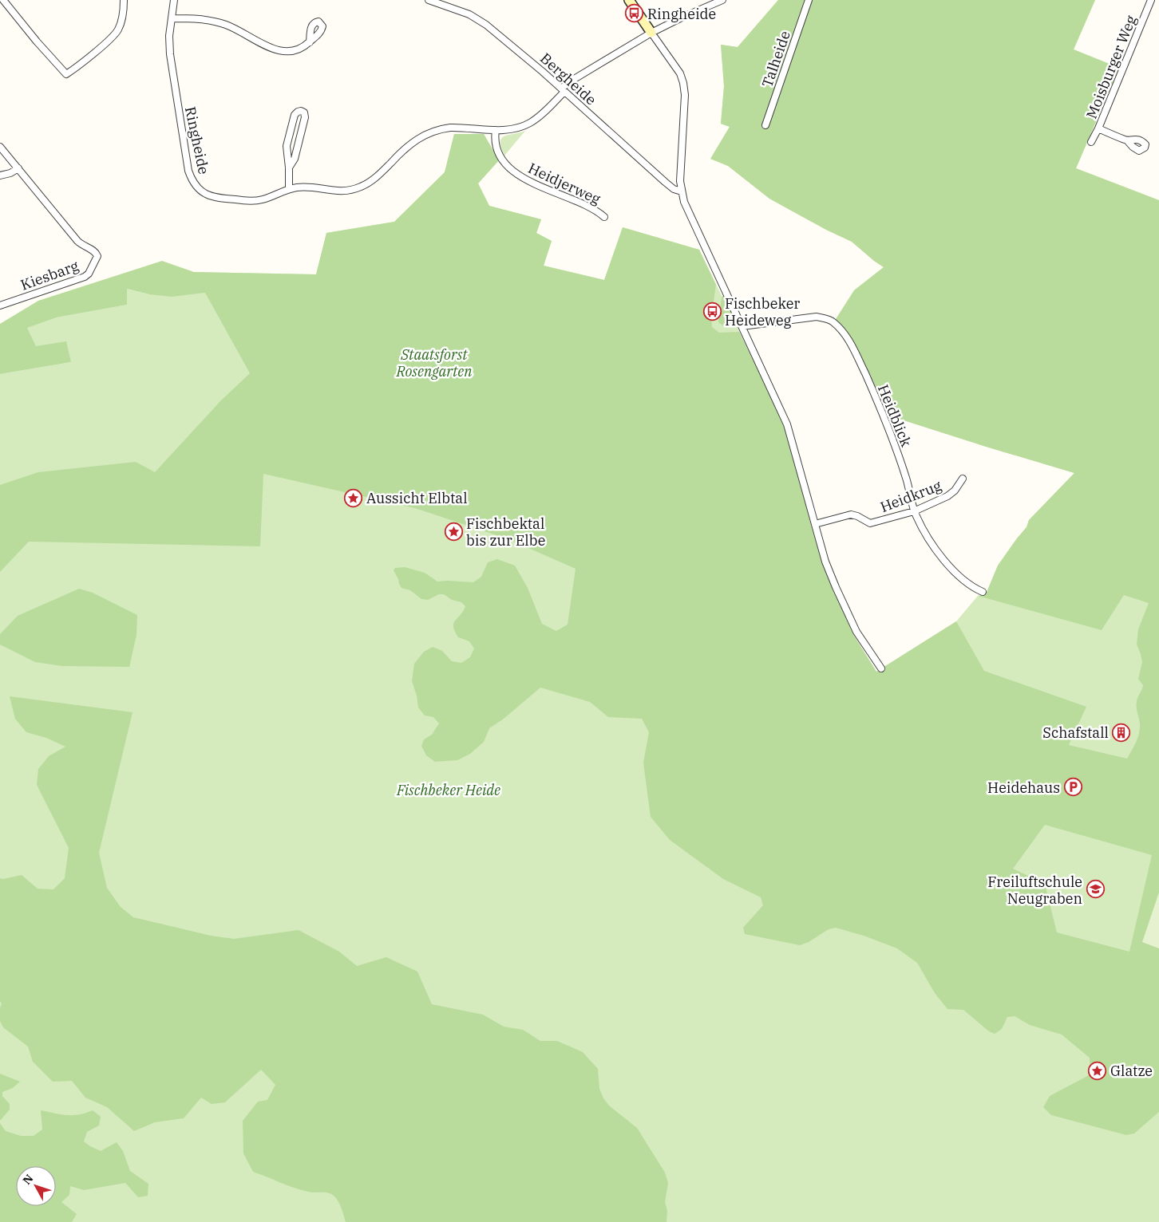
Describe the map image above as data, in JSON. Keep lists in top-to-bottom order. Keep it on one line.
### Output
{"streets":{"street":["Talheide","Moisburger Weg","Bergheide","Ringheide","Heidjerweg","Kiesbarg","Heidblick","Heidkrug"]},"crossings":[["Bergheide","Ringheide"],["Ringheide","Heidjerweg"],["Heidblick","Heidkrug"]],"parks":["Staatsforst Rosengarten","Fischbeker Heide"],"places":{"bus stop":["Ringheide","Fischbeker Heideweg"],"place":["Aussicht Elbtal","Fischbektal bis zur Elbe","Glatze"],"building":["Schafstall"],"parking":["Heidehaus"],"school or university":["Freiluftschule Neugraben"]},"north":"top left"}
